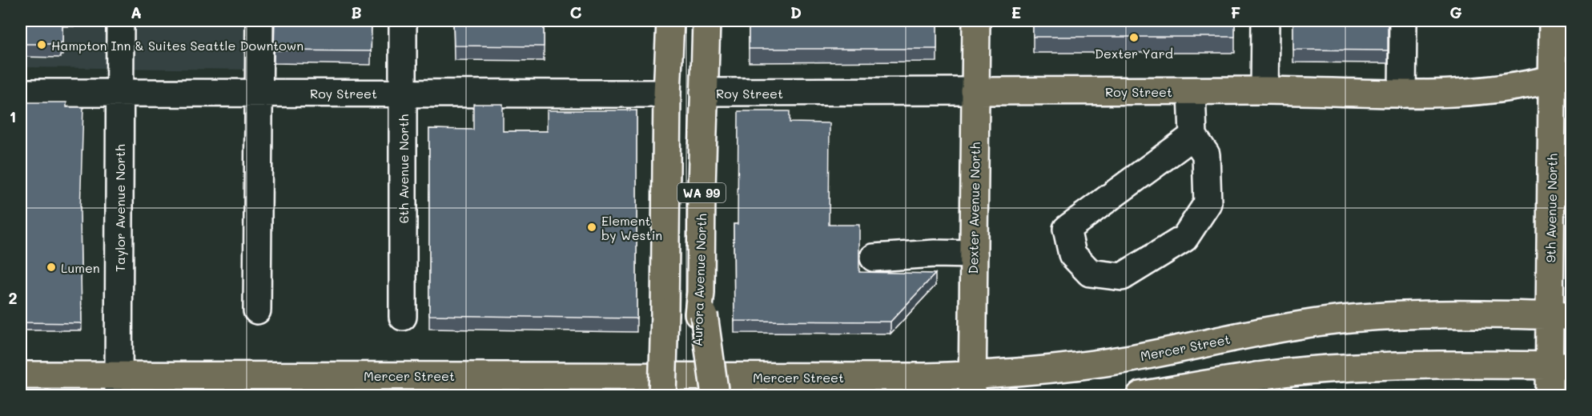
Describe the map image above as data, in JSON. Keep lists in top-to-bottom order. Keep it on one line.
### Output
{"streets":{"main road":["Roy Street","WA 99","Dexter Avenue North","9th Avenue North","Aurora Avenue North","Mercer Street"],"street":["6th Avenue North","Taylor Avenue North"]},"crossings":[["Roy Street","6th Avenue North"],["Roy Street","WA 99"],["Roy Street","Taylor Avenue North"],["Roy Street","Dexter Avenue North"],["Roy Street","9th Avenue North"],["Roy Street","Aurora Avenue North"],["WA 99","Aurora Avenue North"],["Taylor Avenue North","Mercer Street"],["Dexter Avenue North","Mercer Street"],["9th Avenue North","Mercer Street"]],"places":["Dexter Yard","Hampton Inn & Suites Seattle Downtown","Element by Westin","Lumen"],"grid":{"columns":["A","B","C","D","E","F","G"],"rows":["1","2"]}}
